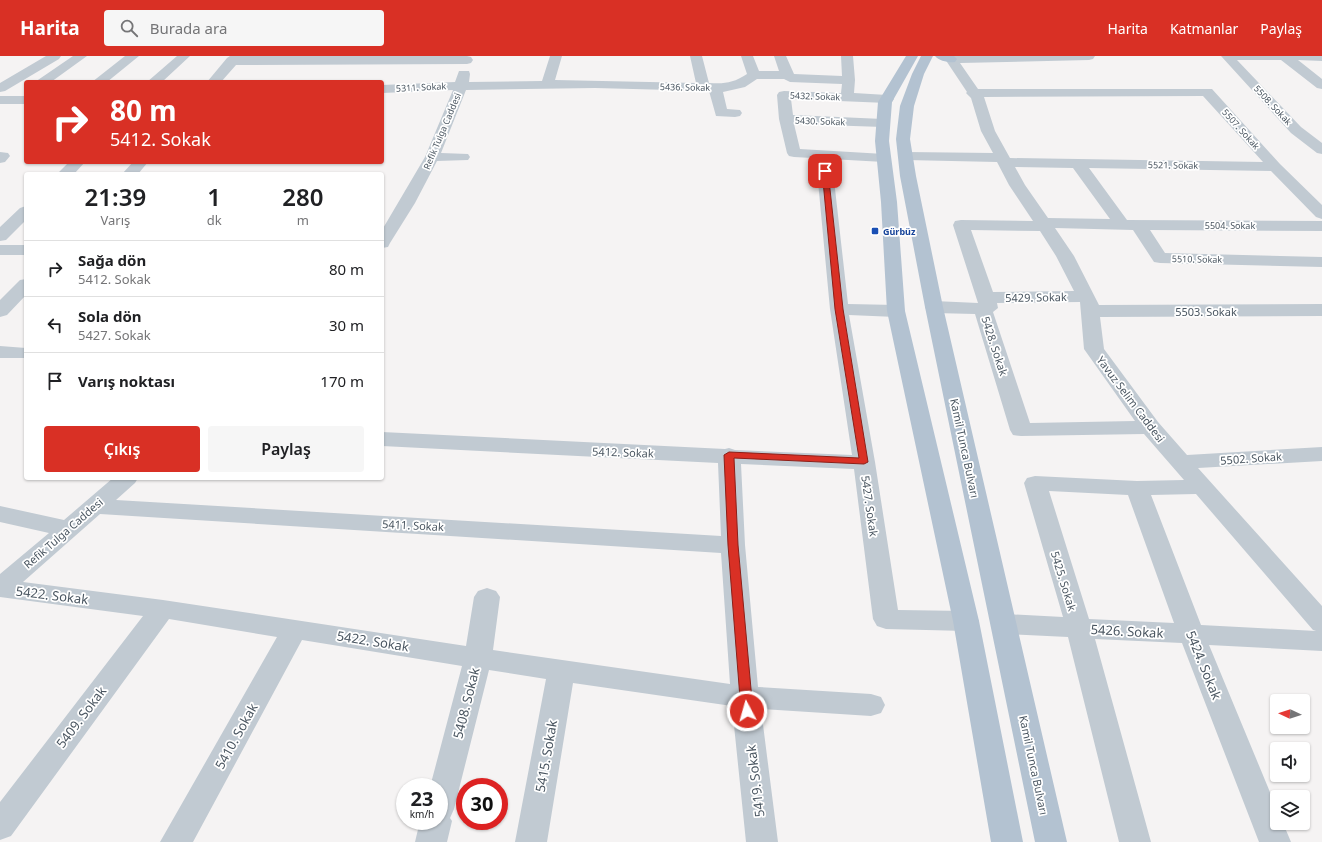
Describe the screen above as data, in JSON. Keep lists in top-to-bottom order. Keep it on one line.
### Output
{"streets":{"main road":["Kamil Tunca Bulvarı"],"street":["5311. Sokak","5436. Sokak","5432. Sokak","5508. Sokak","5430. Sokak","5507. Sokak","Refik Tulga Caddesi","5521. Sokak","5504. Sokak","5510. Sokak","5429. Sokak","5503. Sokak","5428. Sokak","Yavuz Selim Caddesi","5412. Sokak","5502. Sokak","5427. Sokak","5411. Sokak","5425. Sokak","5422. Sokak","5426. Sokak","5424. Sokak","5408. Sokak","5409. Sokak","5410. Sokak","5415. Sokak","5419. Sokak"]},"crossings":[["5311. Sokak","5436. Sokak"],["5311. Sokak","Refik Tulga Caddesi"],["5436. Sokak","Refik Tulga Caddesi"],["5432. Sokak","5430. Sokak"],["5507. Sokak","5521. Sokak"],["5507. Sokak","Yavuz Selim Caddesi"],["Refik Tulga Caddesi","5411. Sokak"],["Refik Tulga Caddesi","5422. Sokak"],["5521. Sokak","Yavuz Selim Caddesi"],["5521. Sokak","Kamil Tunca Bulvarı"],["5504. Sokak","5510. Sokak"],["5429. Sokak","5503. Sokak"],["5429. Sokak","5428. Sokak"],["5429. Sokak","Yavuz Selim Caddesi"],["5429. Sokak","Kamil Tunca Bulvarı"],["5503. Sokak","Yavuz Selim Caddesi"],["5428. Sokak","Yavuz Selim Caddesi"],["Yavuz Selim Caddesi","5502. Sokak"],["Yavuz Selim Caddesi","5425. Sokak"],["Kamil Tunca Bulvarı","5426. Sokak"],["5412. Sokak","5427. Sokak"],["5412. Sokak","5419. Sokak"],["5411. Sokak","5419. Sokak"],["5425. Sokak","5426. Sokak"],["5425. Sokak","5424. Sokak"],["5422. Sokak","5408. Sokak"],["5422. Sokak","5409. Sokak"],["5422. Sokak","5410. Sokak"],["5422. Sokak","5415. Sokak"],["5422. Sokak","5419. Sokak"],["5426. Sokak","5424. Sokak"]],"places":{"transit":["Gürbüz"]},"north":"left","page":{"header":"Harita","search":"Burada ara","nav":["Harita","Katmanlar","Paylaş"],"turn":["80 m","5412. Sokak"],"eta":["21:39","Varış","1","dk","280","m"],"list":[{"name":"Sağa dön","note":"5412. Sokak","value":"80 m"},{"name":"Sola dön","note":"5427. Sokak","value":"30 m"},{"name":"Varış noktası","value":"170 m"}],"buttons":["Çıkış","Paylaş"],"speed":"23 km/h","limit":"30"}}
